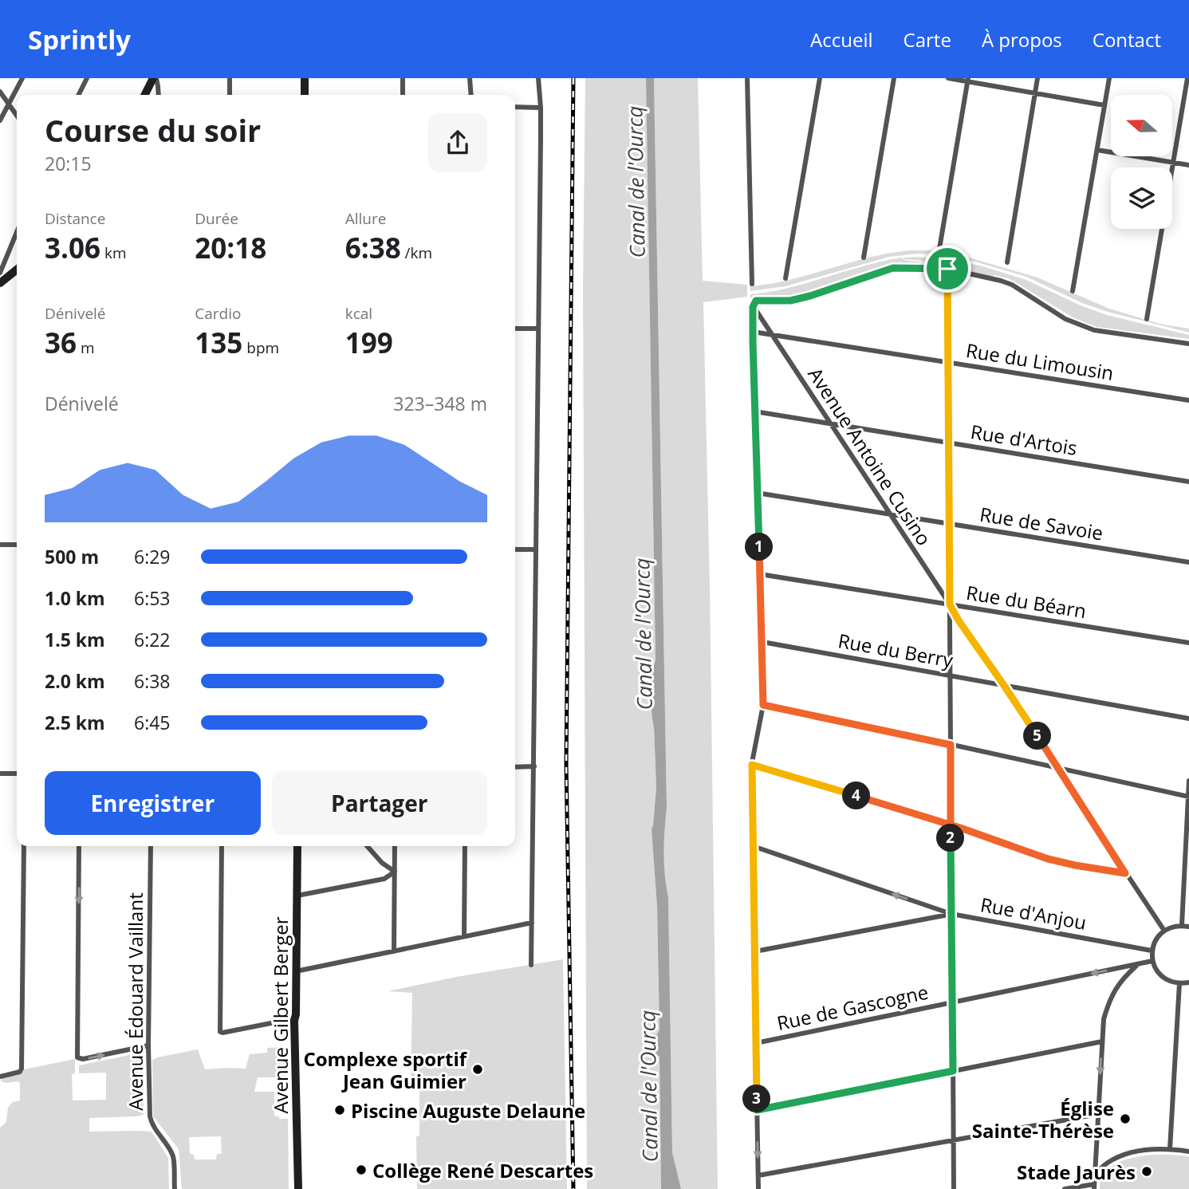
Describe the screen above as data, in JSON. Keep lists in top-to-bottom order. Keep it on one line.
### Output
{"streets":{"street":["Rue du Limousin","Rue d'Artois","Avenue Antoine Cusino","Rue de Savoie","Rue du Béarn","Rue du Berry","Rue d'Anjou","Avenue Édouard Vaillant","Rue de Gascogne","Avenue Gilbert Berger"]},"crossings":[["Rue du Limousin","Avenue Antoine Cusino"],["Rue d'Artois","Avenue Antoine Cusino"],["Avenue Antoine Cusino","Rue de Savoie"],["Avenue Antoine Cusino","Rue du Béarn"],["Avenue Antoine Cusino","Rue du Berry"]],"one_way":["Rue d'Anjou","Rue de Gascogne"],"water":["Canal de l'Ourcq"],"places":["Complexe sportif Jean Guimier","Piscine Auguste Delaune","Église Sainte-Thérèse","Collège René Descartes","Stade Jaurès"],"north":"left","page":{"header":"Sprintly","nav":["Accueil","Carte","À propos","Contact"],"heading":["Course du soir","20:15"],"stats":[["Distance","3.06 km"],["Durée","20:18"],["Allure","6:38 /km"],["Dénivelé","36 m"],["Cardio","135 bpm"],["kcal","199"]],"chart":["Dénivelé","323–348 m"],"pins":["1","5","4","2","3"],"list":[{"name":"500 m","note":"6:29"},{"name":"1.0 km","note":"6:53"},{"name":"1.5 km","note":"6:22"},{"name":"2.0 km","note":"6:38"},{"name":"2.5 km","note":"6:45"}],"buttons":["Enregistrer","Partager"]}}
